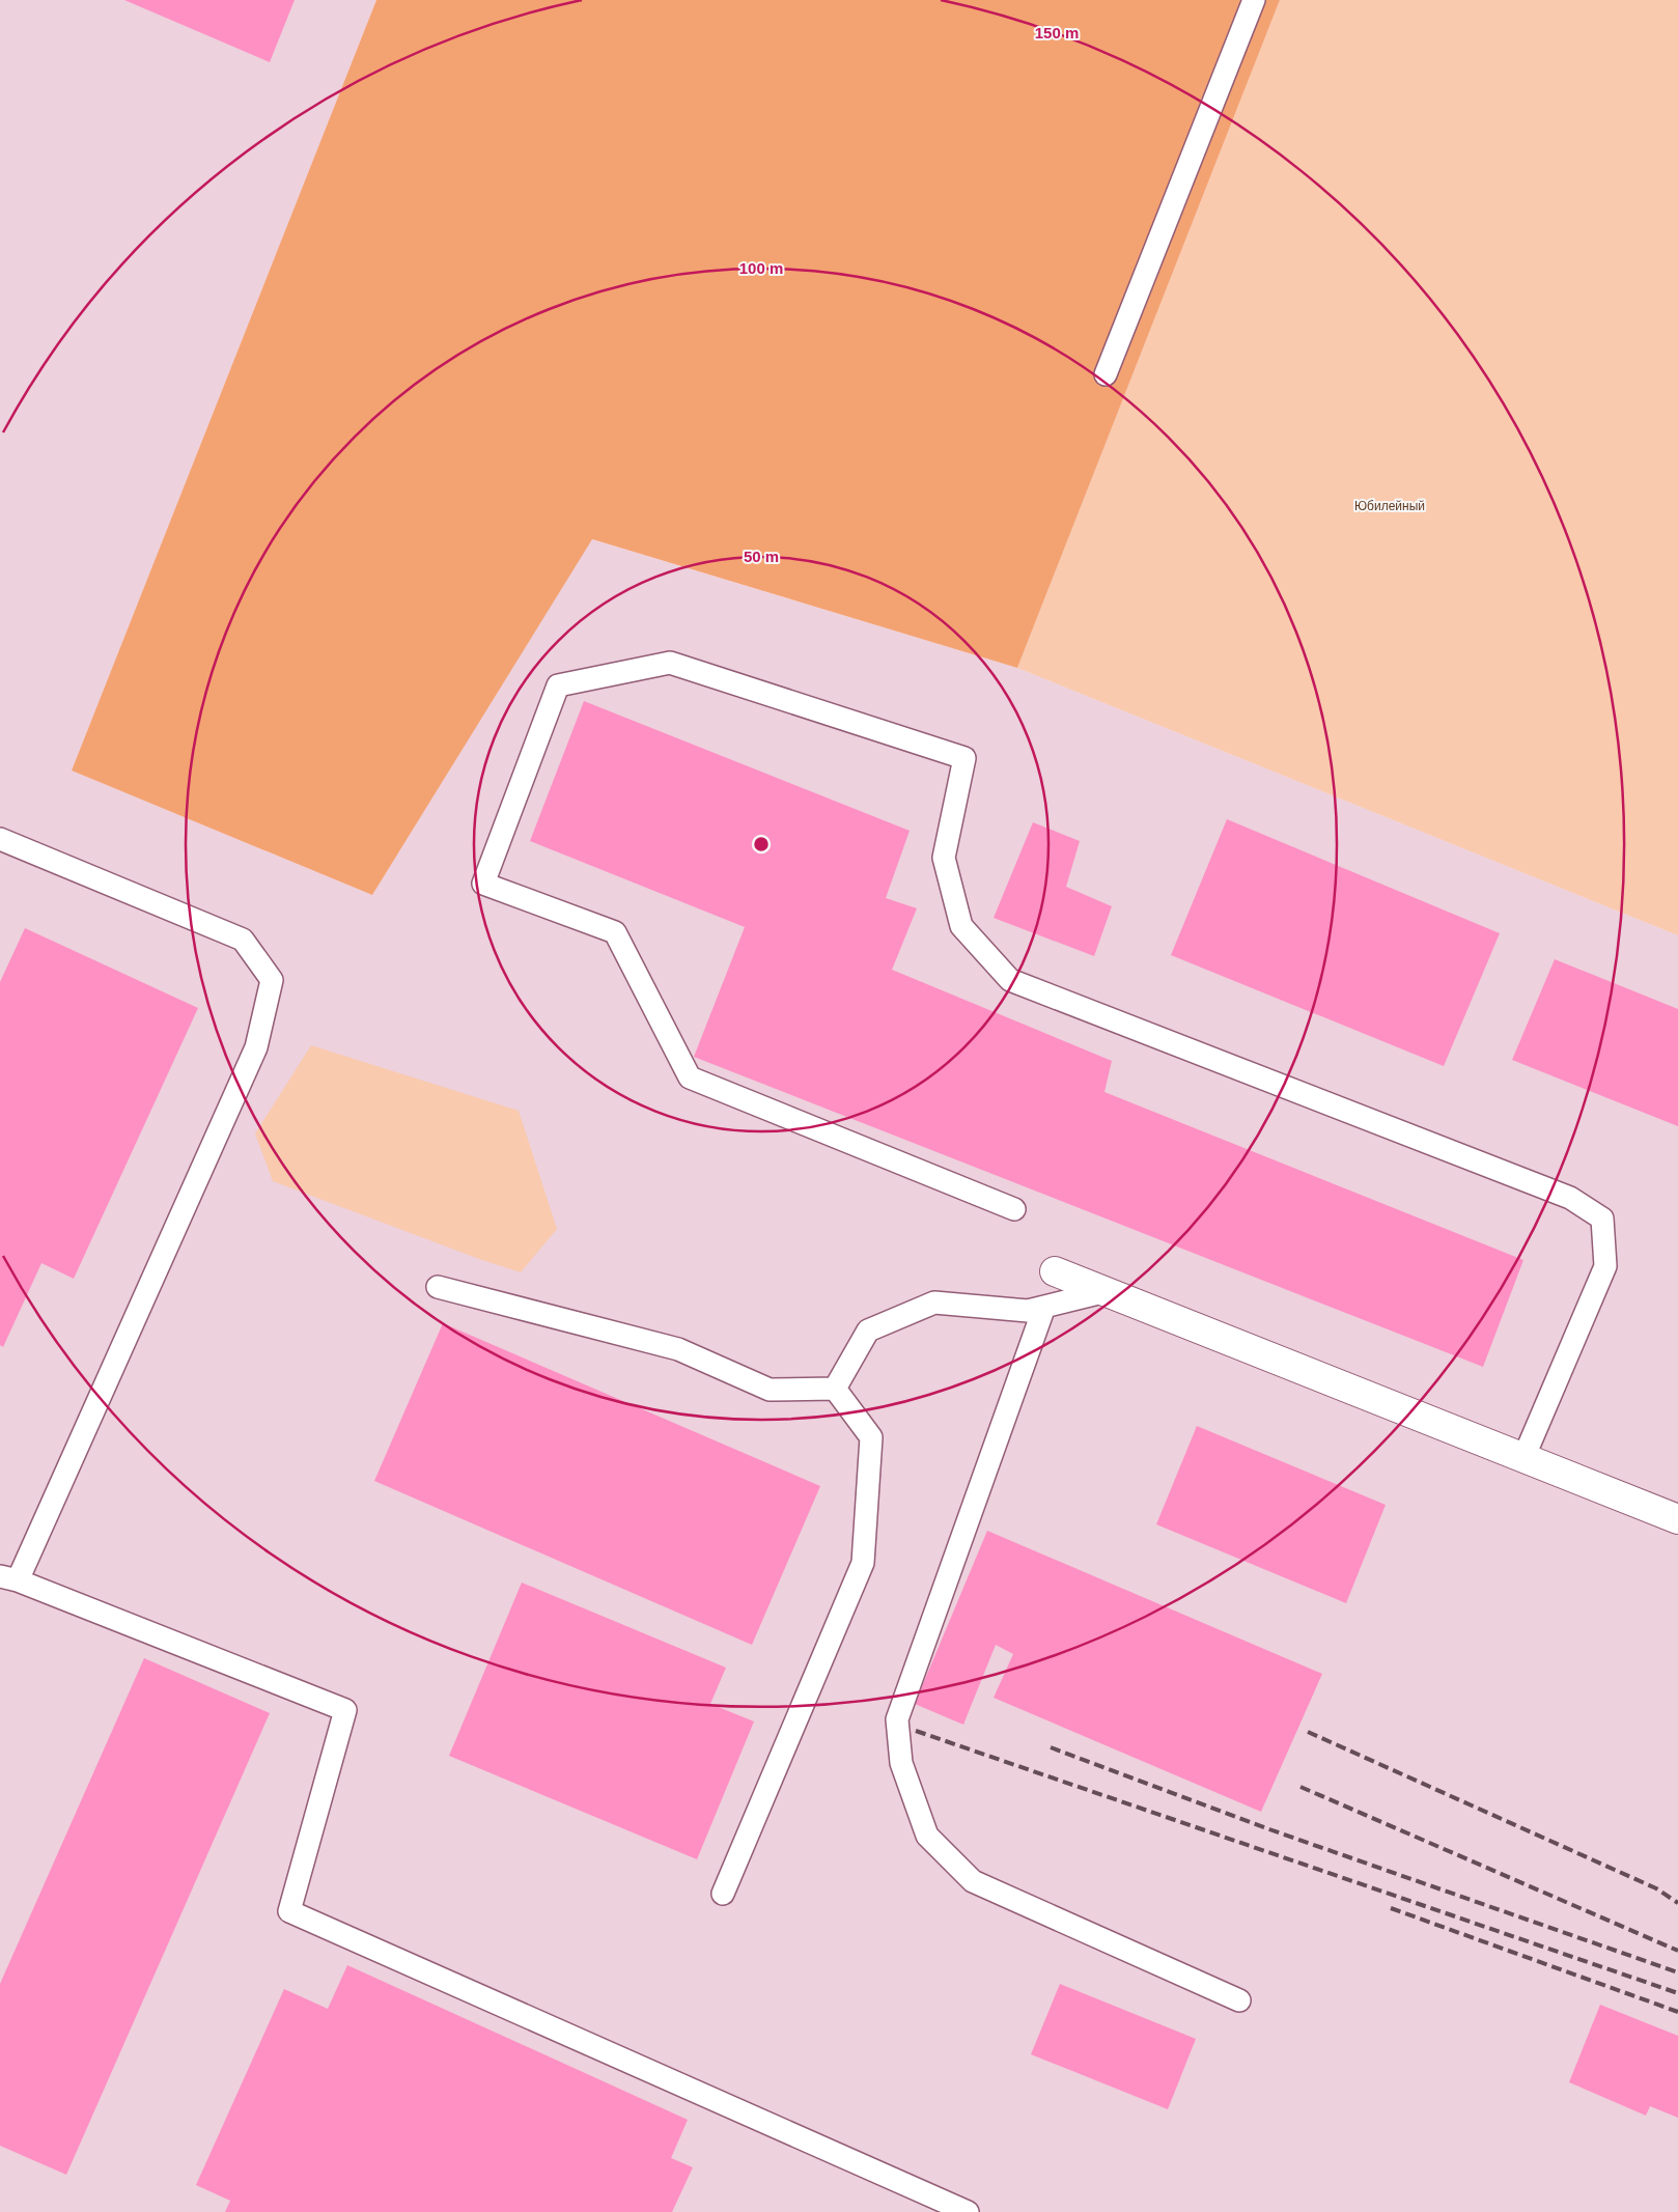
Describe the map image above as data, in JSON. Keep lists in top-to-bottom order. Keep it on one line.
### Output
{"parks":["Юбилейный"],"rings":["150 m","100 m","50 m"]}
